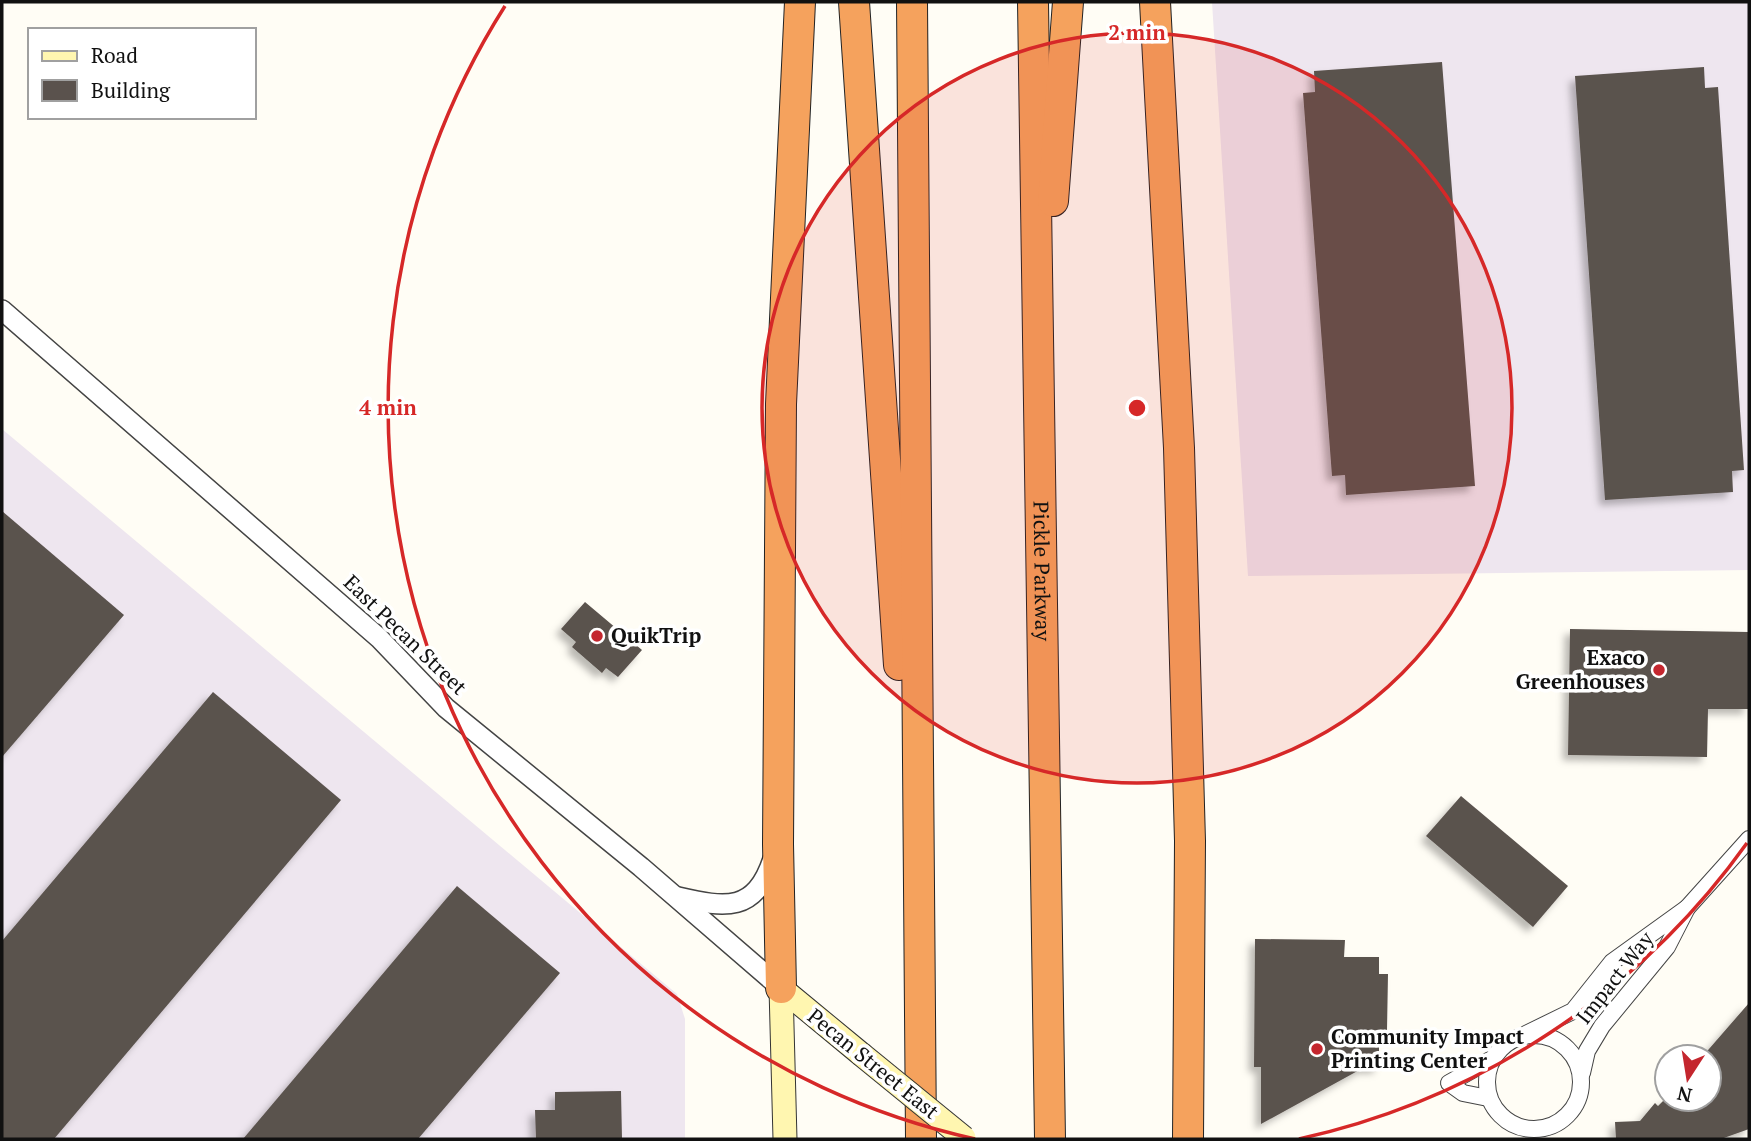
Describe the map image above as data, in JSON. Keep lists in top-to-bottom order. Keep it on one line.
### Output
{"streets":{"highway":["Pickle Parkway"],"main road":["Pecan Street East"],"street":["East Pecan Street","Impact Way"]},"crossings":[["East Pecan Street","Pecan Street East"]],"places":["QuikTrip","Exaco Greenhouses","Community Impact Printing Center"],"legend":["Road","Building"],"north":"bottom","rings":["2 min","4 min"]}
